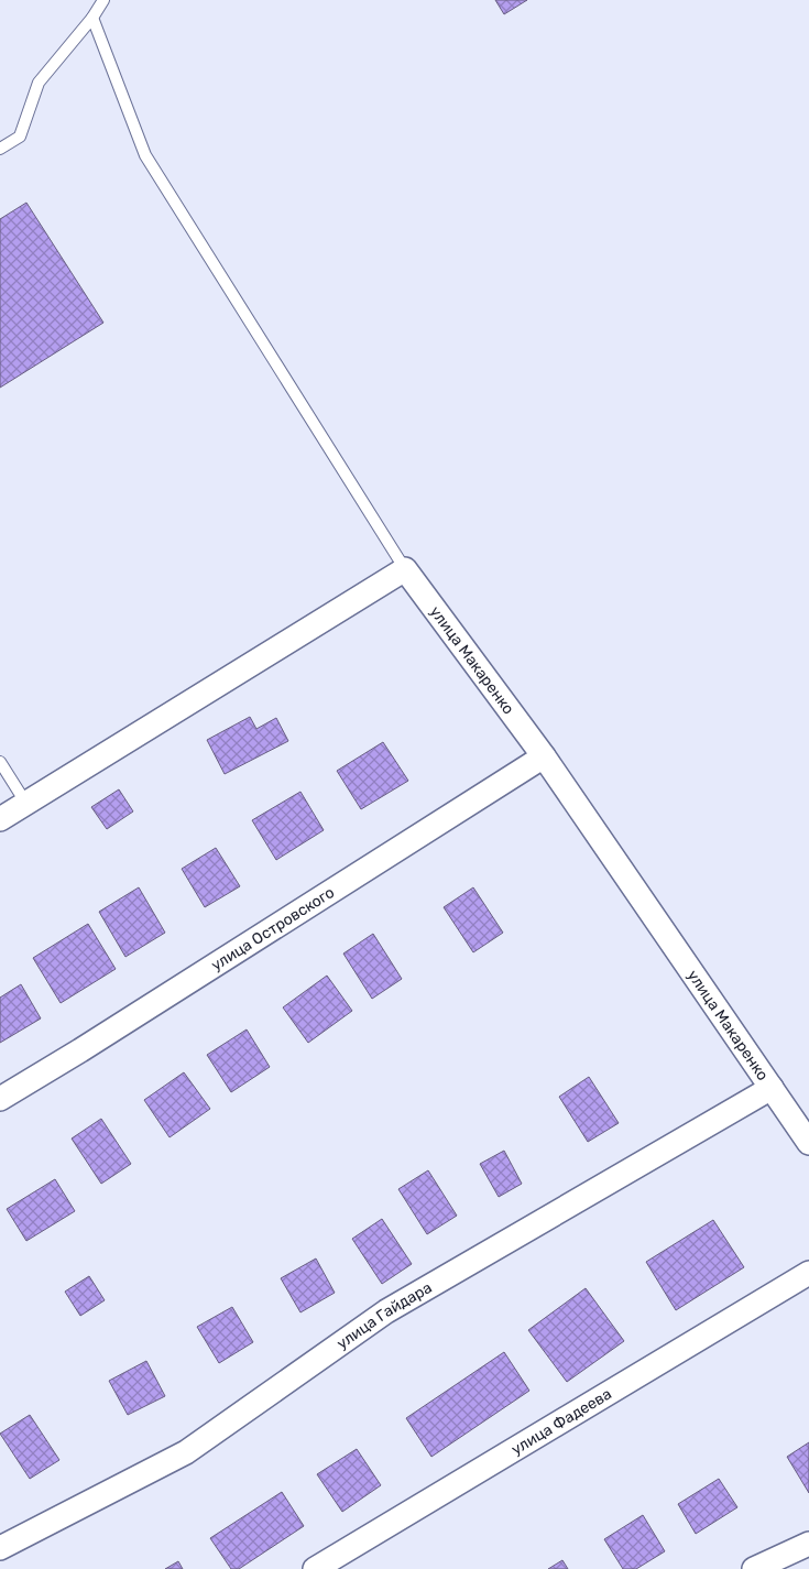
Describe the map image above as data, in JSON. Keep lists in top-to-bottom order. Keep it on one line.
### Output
{"streets":{"street":["улица Макаренко","улица Островского","улица Гайдара","улица Фадеева"]},"crossings":[["улица Макаренко","улица Островского"],["улица Макаренко","улица Гайдара"]]}
